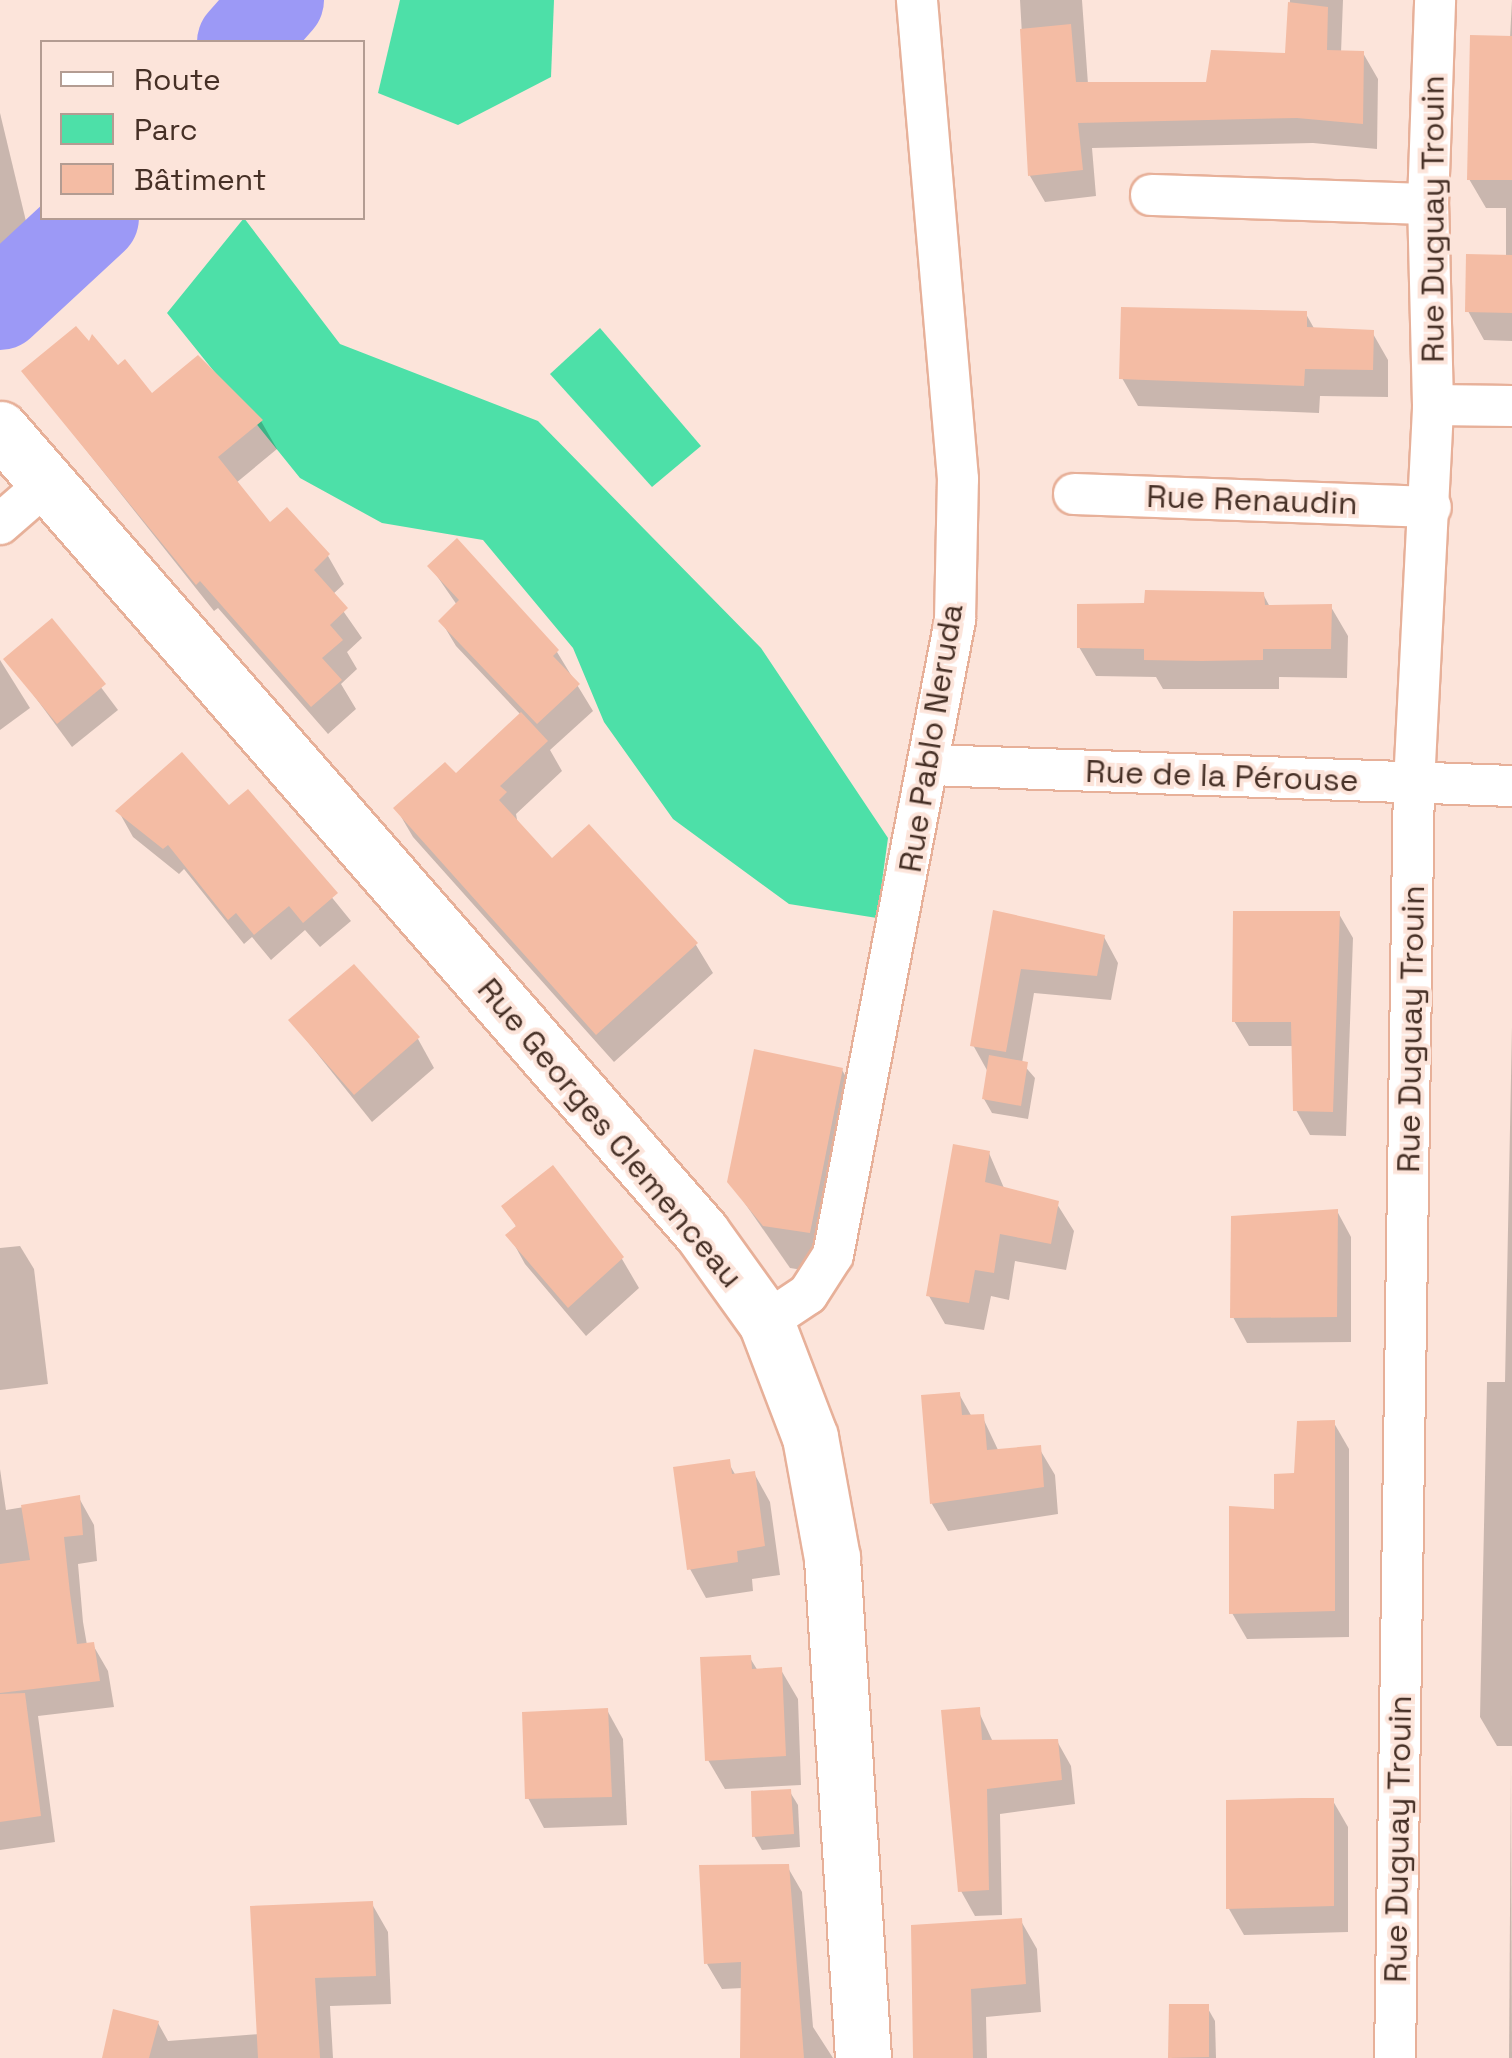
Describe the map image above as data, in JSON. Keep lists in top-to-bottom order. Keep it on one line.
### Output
{"streets":{"main road":["Rue Georges Clemenceau"],"street":["Rue Duguay Trouin","Rue Renaudin","Rue Pablo Neruda","Rue de la Pérouse"]},"crossings":[["Rue Duguay Trouin","Rue Renaudin"],["Rue Duguay Trouin","Rue de la Pérouse"],["Rue Pablo Neruda","Rue de la Pérouse"],["Rue Pablo Neruda","Rue Georges Clemenceau"]],"legend":["Route","Parc","Bâtiment"]}
